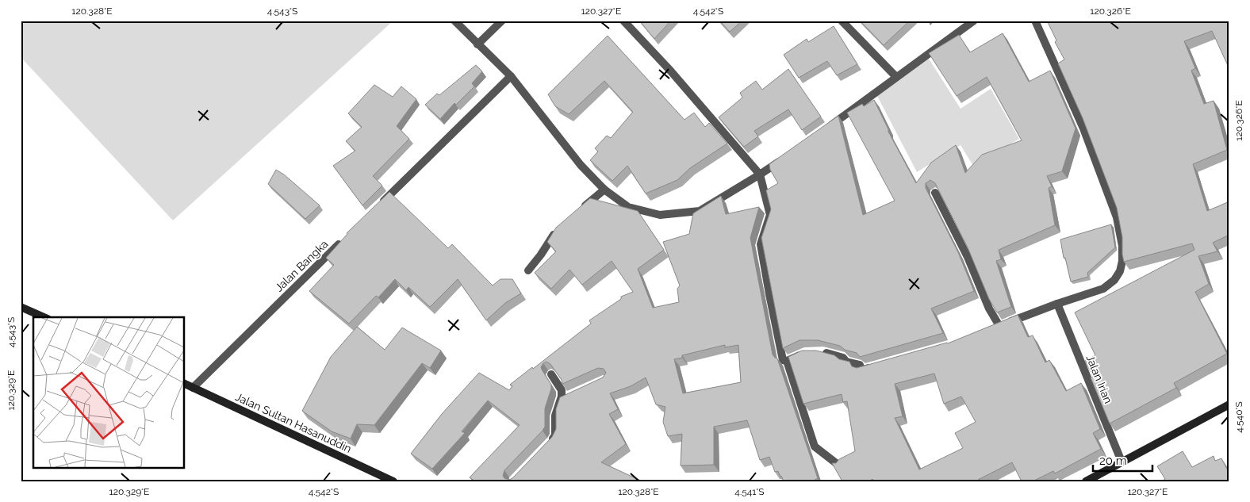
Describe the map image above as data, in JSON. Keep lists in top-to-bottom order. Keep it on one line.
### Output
{"streets":{"main road":["Jalan Sultan Hasanuddin"],"street":["Jalan Bangka","Jalan Irian"]},"crossings":[["Jalan Bangka","Jalan Sultan Hasanuddin"]],"scale_bar":"20 m","coordinates":["120.328°E","4.543°S","120.327°E","4.542°S","120.326°E","120.329°E","4.540°S","4.541°S"]}
